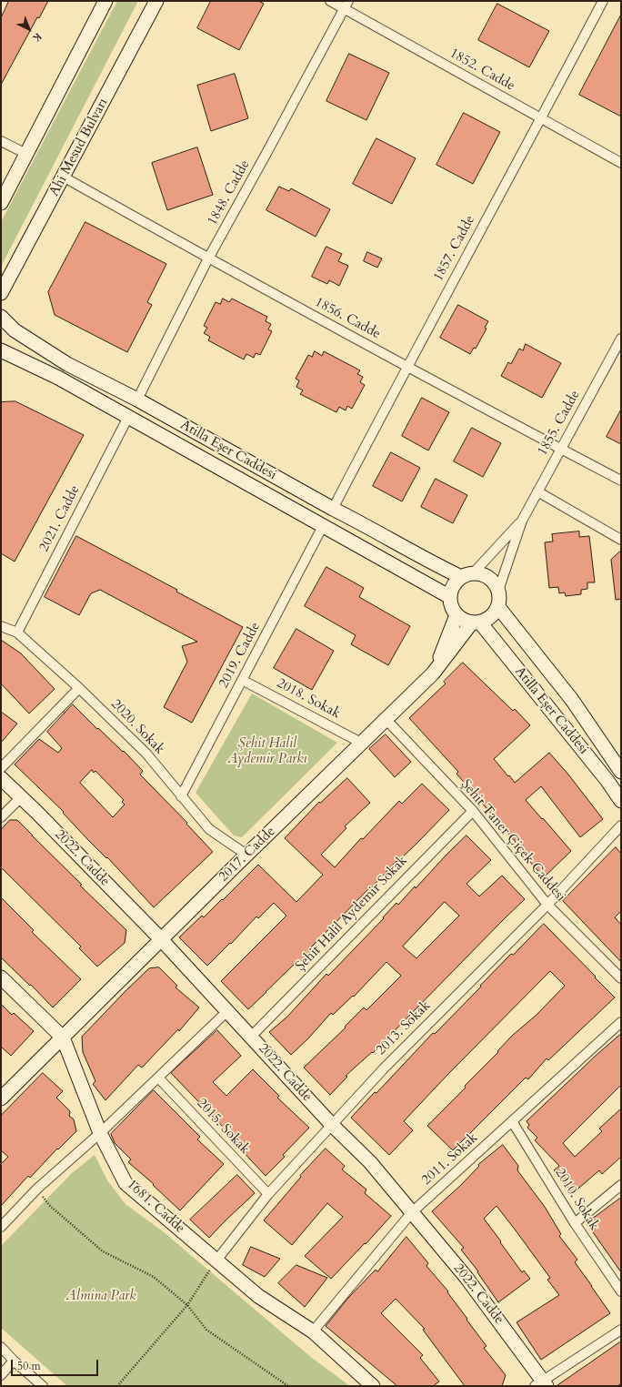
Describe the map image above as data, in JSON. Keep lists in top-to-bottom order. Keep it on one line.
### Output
{"streets":{"main road":["Ahi Mesud Bulvarı","Atilla Eşer Caddesi","2017. Cadde","2022. Cadde","1681. Cadde"],"street":["1852. Cadde","1848. Cadde","1857. Cadde","1856. Cadde","1855. Cadde","2021. Cadde","2019. Cadde","2018. Sokak","2020. Sokak","Şehit Taner Çiçek Caddesi","Şehit Halil Aydemir Sokak","2013. Sokak","2015. Sokak","2011. Sokak","2010. Sokak"]},"crossings":[["1852. Cadde","1848. Cadde"],["1852. Cadde","1857. Cadde"],["Ahi Mesud Bulvarı","1856. Cadde"],["1848. Cadde","1856. Cadde"],["1848. Cadde","Atilla Eşer Caddesi"],["1857. Cadde","1856. Cadde"],["1857. Cadde","Atilla Eşer Caddesi"],["1856. Cadde","1855. Cadde"],["1855. Cadde","Atilla Eşer Caddesi"],["1855. Cadde","2017. Cadde"],["Atilla Eşer Caddesi","2021. Cadde"],["Atilla Eşer Caddesi","2019. Cadde"],["Atilla Eşer Caddesi","2017. Cadde"],["2021. Cadde","2020. Sokak"],["2019. Cadde","2018. Sokak"],["2019. Cadde","2020. Sokak"],["2018. Sokak","2017. Cadde"],["2020. Sokak","2017. Cadde"],["Şehit Taner Çiçek Caddesi","2017. Cadde"],["Şehit Taner Çiçek Caddesi","Şehit Halil Aydemir Sokak"],["Şehit Taner Çiçek Caddesi","2013. Sokak"],["2017. Cadde","2022. Cadde"],["2017. Cadde","1681. Cadde"],["2022. Cadde","Şehit Halil Aydemir Sokak"],["2022. Cadde","2013. Sokak"],["2022. Cadde","2011. Sokak"],["2013. Sokak","2015. Sokak"],["2013. Sokak","1681. Cadde"],["2011. Sokak","2010. Sokak"],["2011. Sokak","1681. Cadde"]],"parks":["Şehit Halil Aydemir Parkı","Almina Park"],"scale_bar":"50 m","north":"bottom right"}
